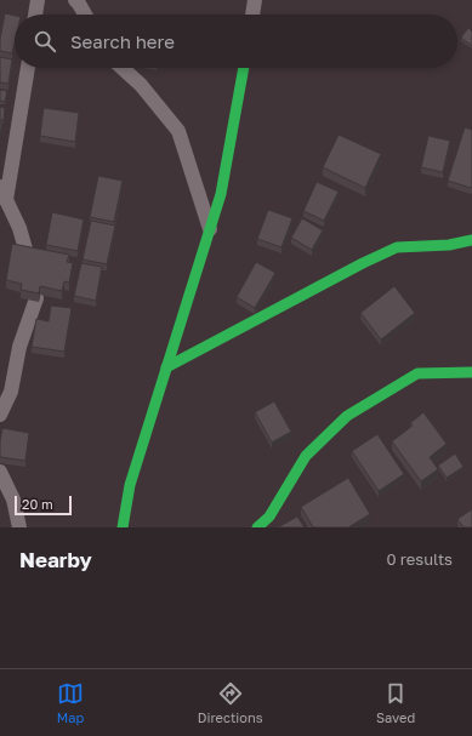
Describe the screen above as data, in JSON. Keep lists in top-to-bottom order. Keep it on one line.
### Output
{"scale_bar":"20 m","page":{"search":"Search here","scale":"20 m","heading":["Nearby","0 results"],"nav":["Map","Directions","Saved"]}}
